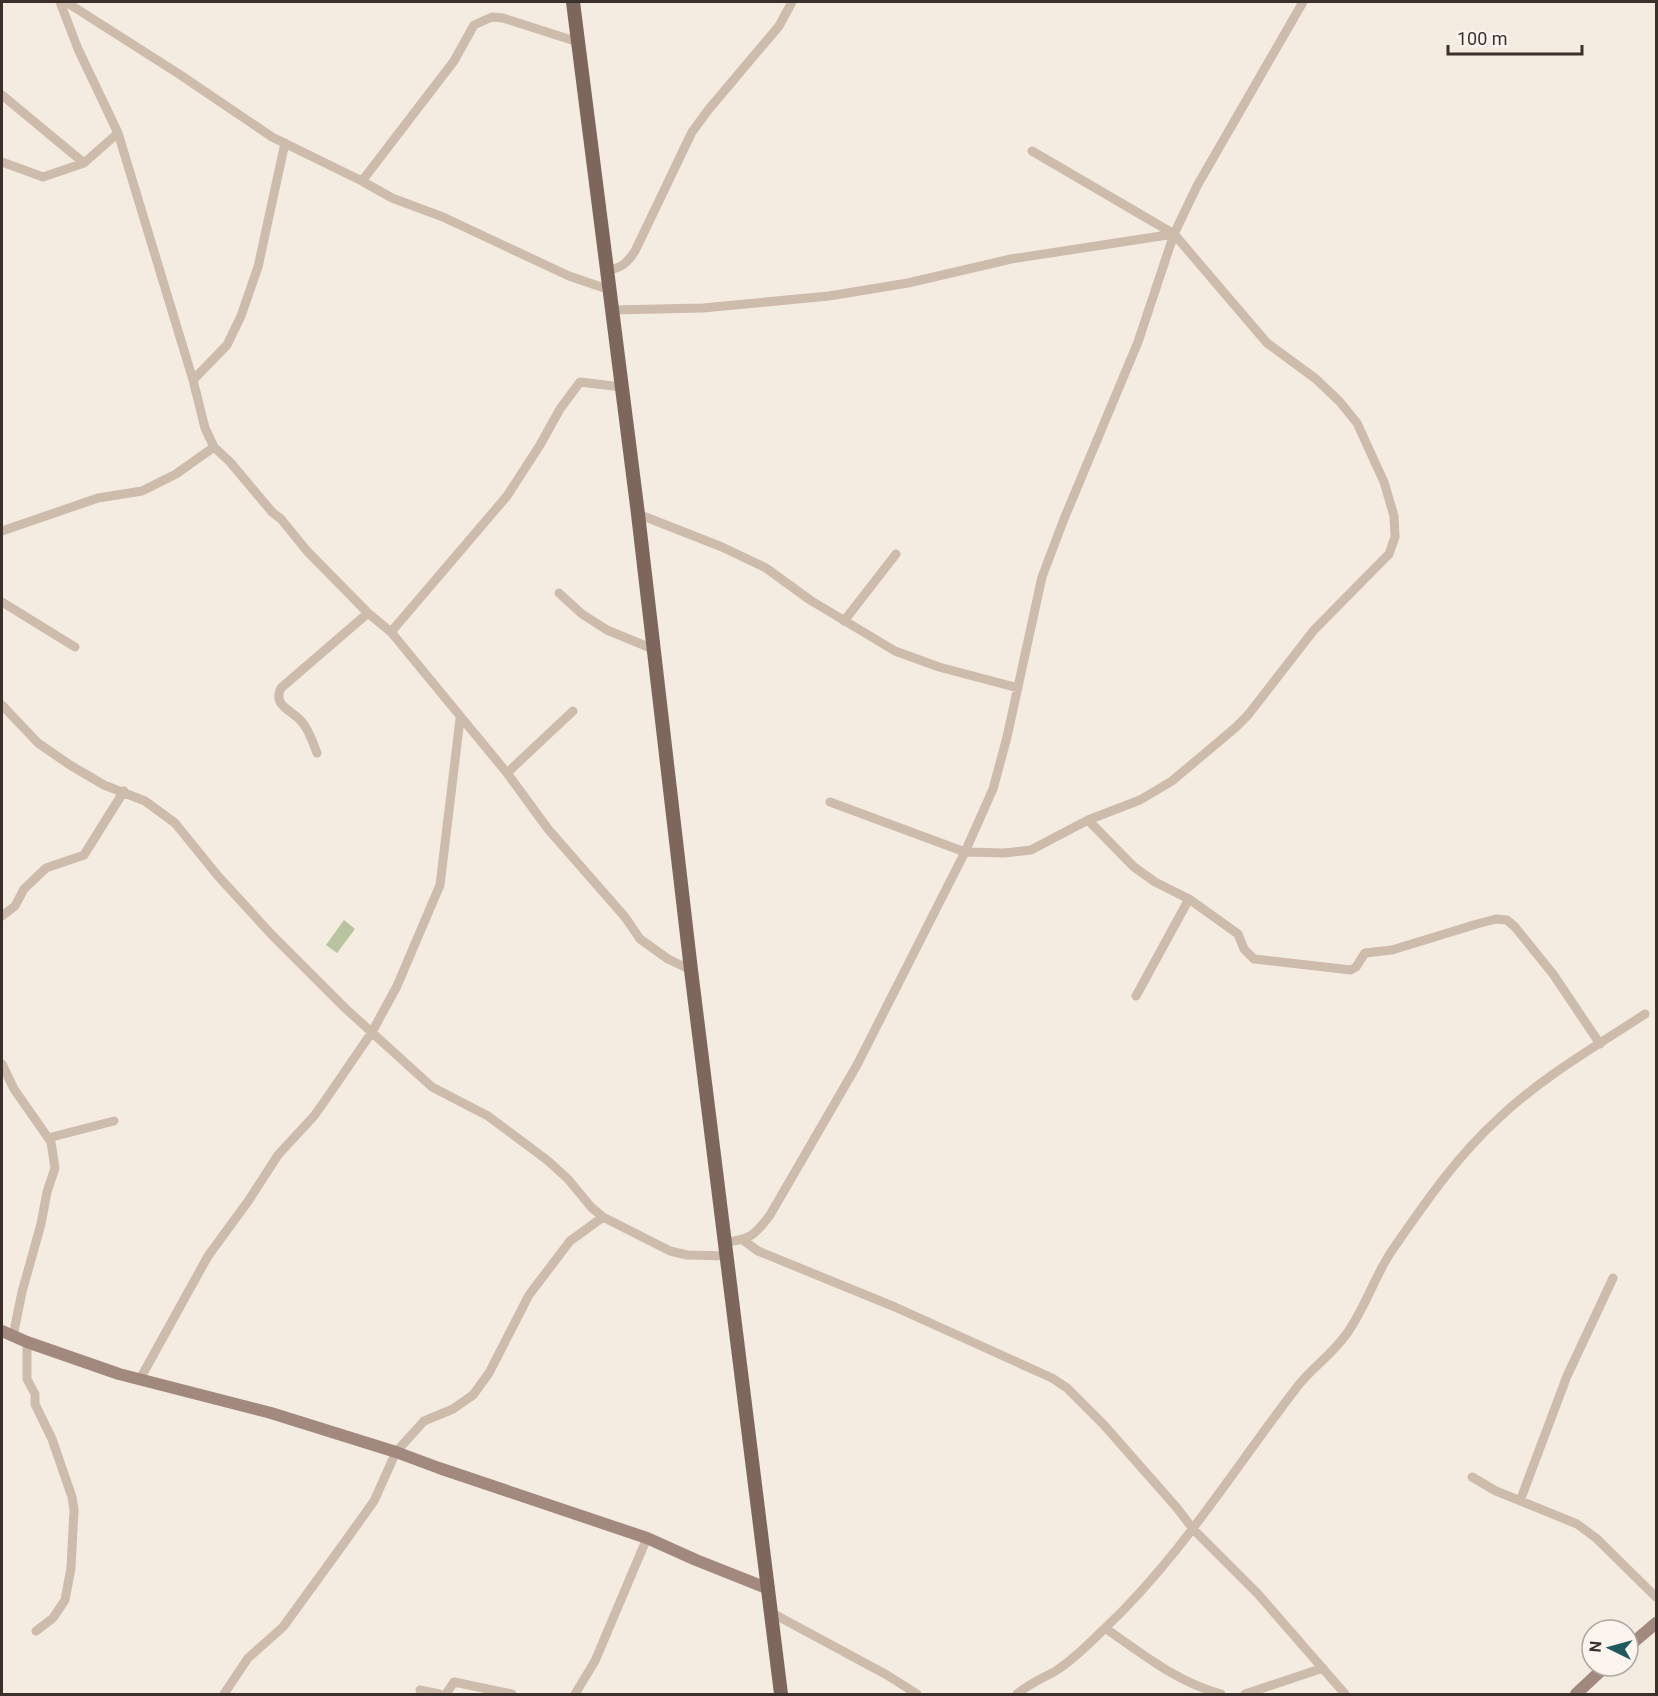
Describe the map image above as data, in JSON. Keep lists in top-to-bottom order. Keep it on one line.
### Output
{"scale_bar":"100 m","north":"left"}
